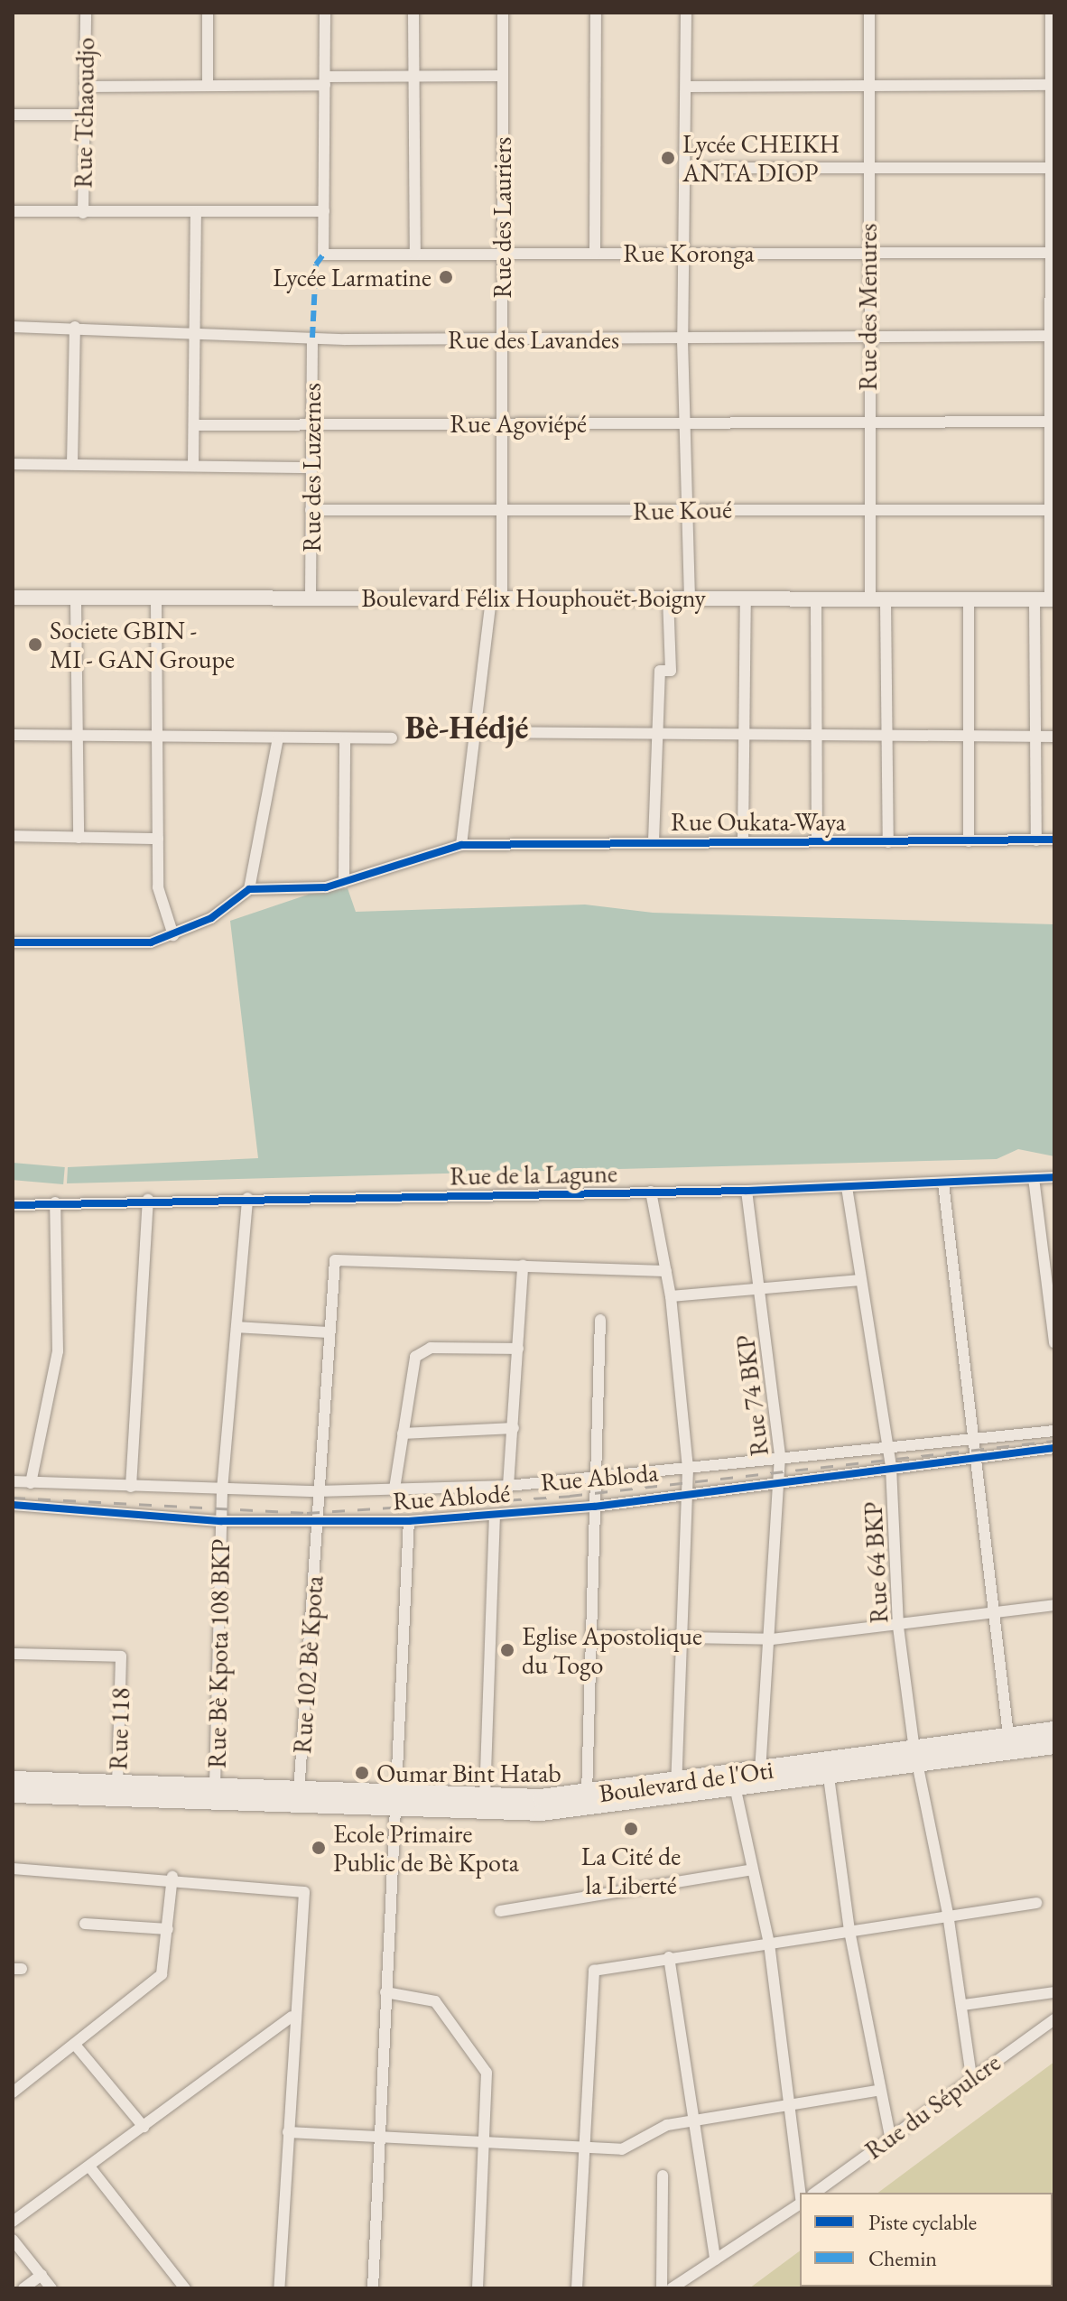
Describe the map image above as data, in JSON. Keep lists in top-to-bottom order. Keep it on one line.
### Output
{"streets":{"main road":["Boulevard de l'Oti"],"street":["Rue Tchaoudjo","Rue des Lauriers","Rue Koronga","Rue des Menures","Rue des Lavandes","Rue Agoviépé","Rue des Luzernes","Rue Koué","Boulevard Félix Houphouët-Boigny","Rue Oukata-Waya","Rue de la Lagune","Rue 74 BKP","Rue Abloda","Rue Ablodé","Rue 64 BKP","Rue Bè Kpota 108 BKP","Rue 102 Bè Kpota","Rue 118","Rue du Sépulcre"]},"crossings":[["Rue des Lauriers","Rue Koronga"],["Rue des Lauriers","Rue des Lavandes"],["Rue des Lauriers","Rue Agoviépé"],["Rue des Lauriers","Rue Koué"],["Rue des Lauriers","Boulevard Félix Houphouët-Boigny"],["Rue des Lauriers","Rue Oukata-Waya"],["Rue Koronga","Rue des Menures"],["Rue des Menures","Rue des Lavandes"],["Rue des Menures","Rue Agoviépé"],["Rue des Menures","Rue Koué"],["Rue des Menures","Boulevard Félix Houphouët-Boigny"],["Rue des Lavandes","Rue des Luzernes"],["Rue Agoviépé","Rue des Luzernes"],["Rue des Luzernes","Rue Koué"],["Rue des Luzernes","Boulevard Félix Houphouët-Boigny"],["Rue de la Lagune","Rue 74 BKP"],["Rue de la Lagune","Rue 64 BKP"],["Rue de la Lagune","Rue Bè Kpota 108 BKP"],["Rue 74 BKP","Rue Abloda"],["Rue 74 BKP","Rue Ablodé"],["Rue 74 BKP","Boulevard de l'Oti"],["Rue Abloda","Rue 64 BKP"],["Rue Abloda","Rue Bè Kpota 108 BKP"],["Rue Abloda","Rue 102 Bè Kpota"],["Rue Ablodé","Rue 64 BKP"],["Rue Ablodé","Rue Bè Kpota 108 BKP"],["Rue Ablodé","Rue 102 Bè Kpota"],["Rue 64 BKP","Boulevard de l'Oti"],["Rue 64 BKP","Rue du Sépulcre"],["Rue Bè Kpota 108 BKP","Boulevard de l'Oti"],["Rue 102 Bè Kpota","Boulevard de l'Oti"],["Rue 118","Boulevard de l'Oti"]],"districts":["Bè-Hédjé"],"places":["Lycée CHEIKH ANTA DIOP","Lycée Larmatine","Societe GBIN - MI - GAN Groupe","Eglise Apostolique du Togo","Oumar Bint Hatab","La Cité de la Liberté","Ecole Primaire Public de Bè Kpota"],"legend":["Piste cyclable","Chemin"]}
